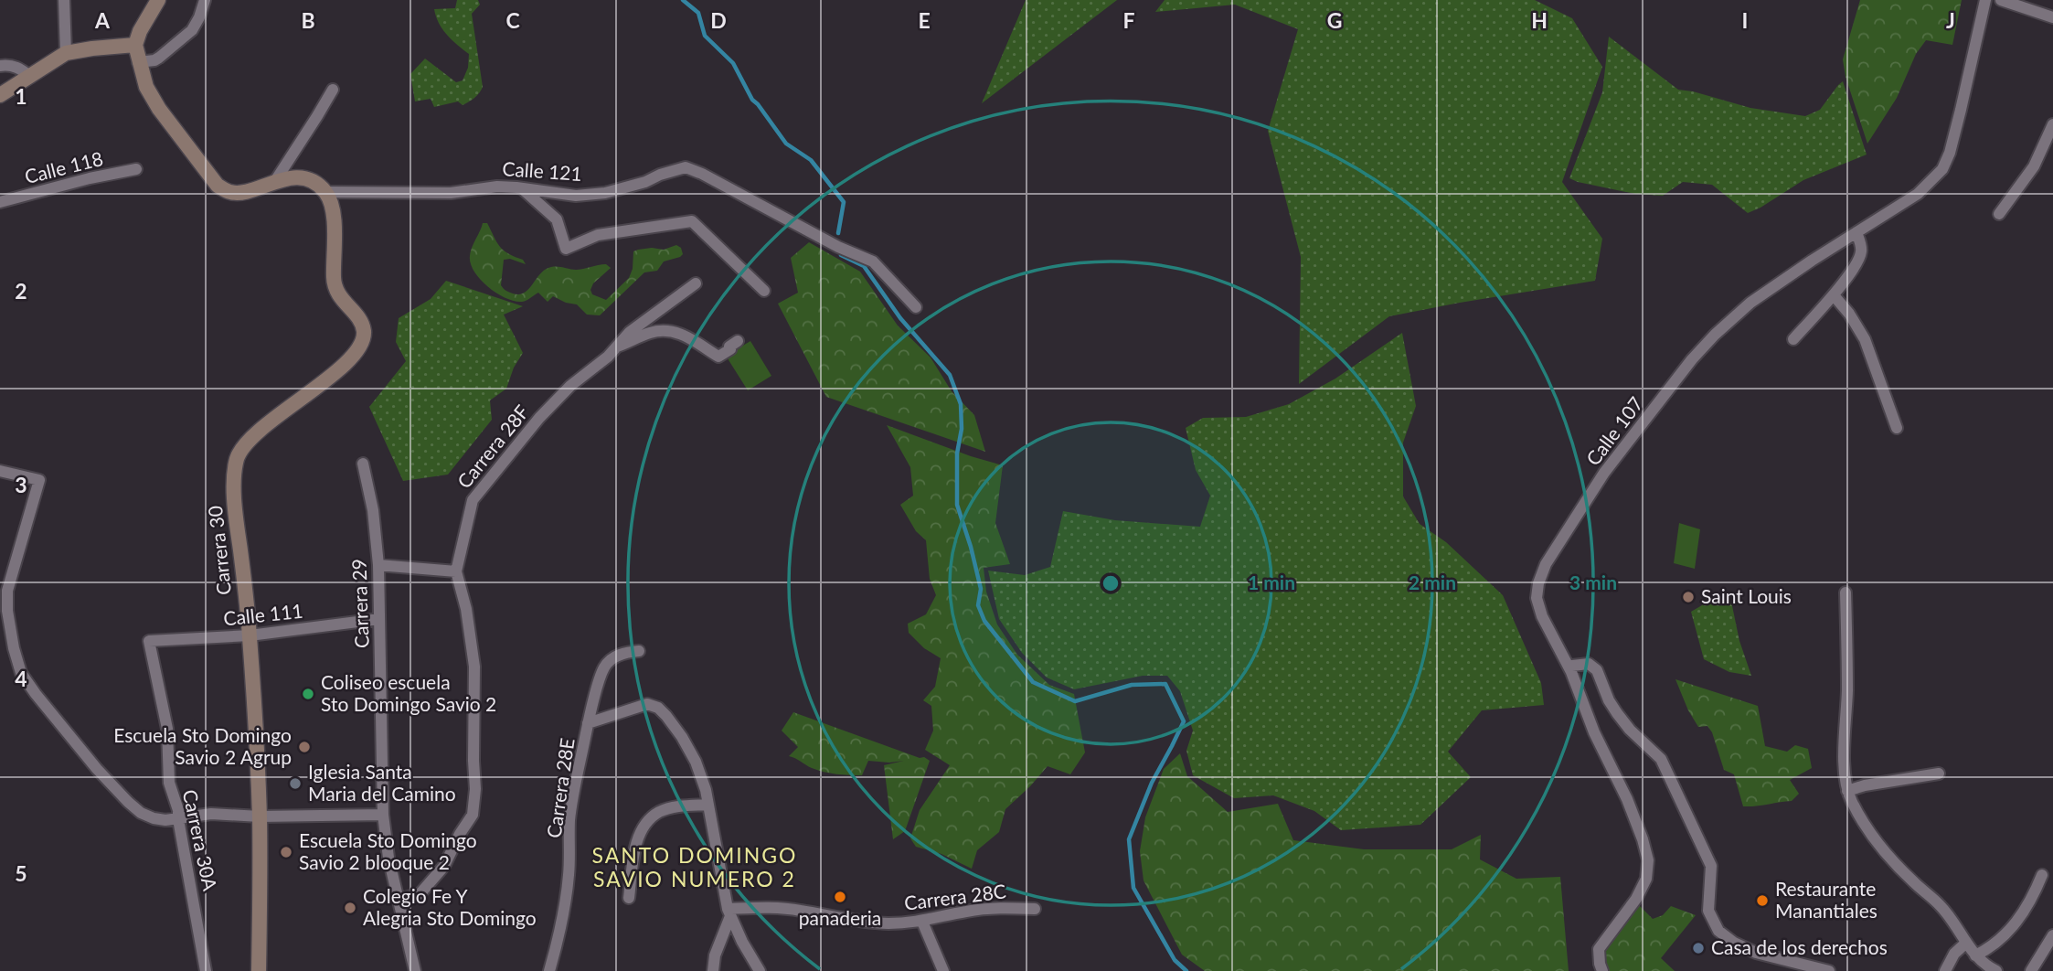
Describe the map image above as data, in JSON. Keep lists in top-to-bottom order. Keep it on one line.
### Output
{"streets":{"street":["Calle 118","Calle 121","Calle 107","Carrera 28F","Carrera 30","Carrera 29","Calle 111","Carrera 28E","Carrera 30A","Carrera 28C"]},"crossings":[["Calle 121","Carrera 30"],["Carrera 28F","Carrera 29"],["Carrera 30","Calle 111"],["Carrera 29","Calle 111"],["Calle 111","Carrera 30A"]],"districts":["SANTO DOMINGO SAVIO NUMERO 2"],"places":["Saint Louis","Coliseo escuela Sto Domingo Savio 2","Escuela Sto Domingo Savio 2 Agrup","Iglesia Santa Maria del Camino","Escuela Sto Domingo Savio 2 blooque 2","panaderia","Restaurante Manantiales","Colegio Fe Y Alegria Sto Domingo","Casa de los derechos"],"grid":{"columns":["A","B","C","D","E","F","G","H","I","J"],"rows":["1","2","3","4","5"]},"rings":["1 min","2 min","3 min"]}
